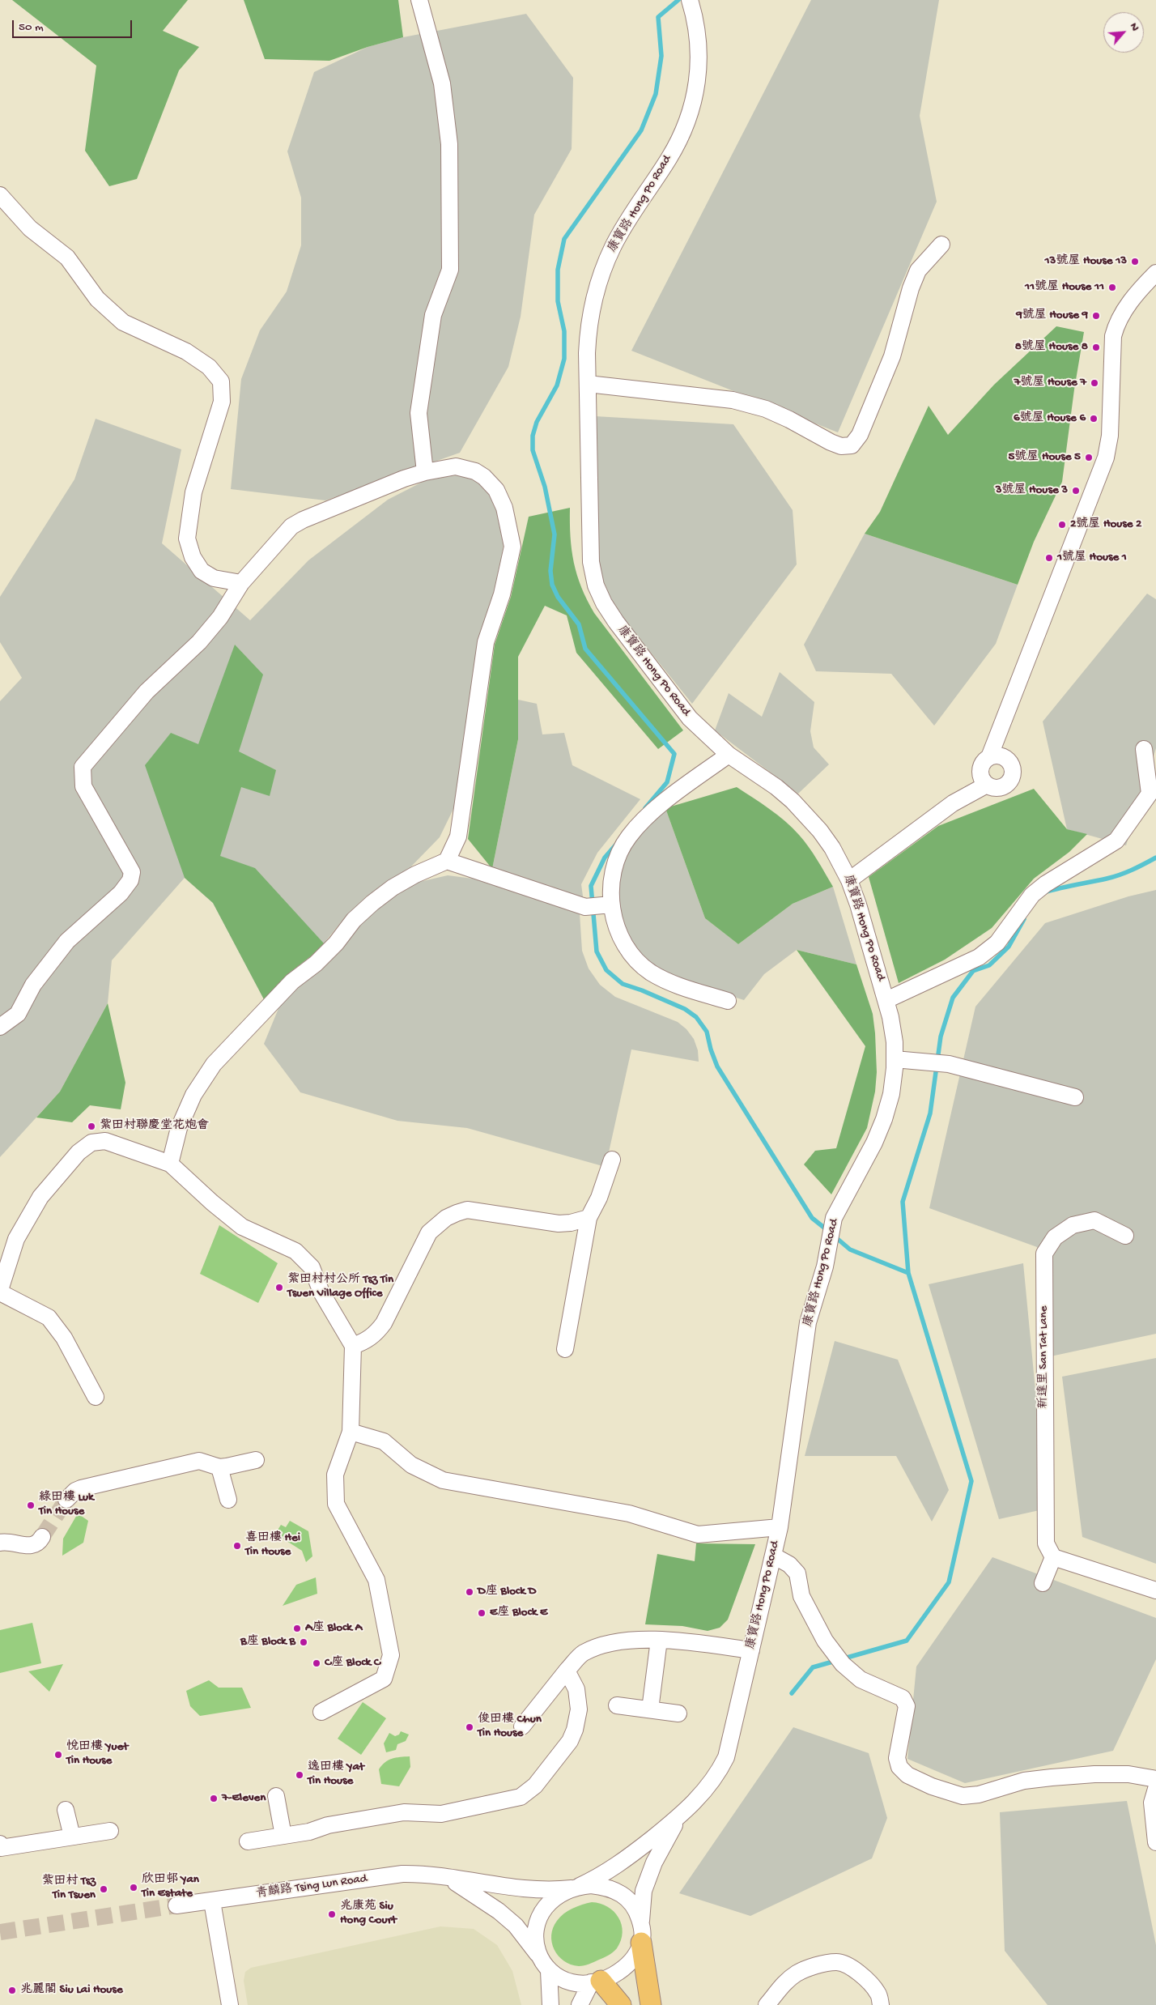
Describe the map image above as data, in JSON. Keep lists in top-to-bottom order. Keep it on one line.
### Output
{"streets":{"street":["康寶路 Hong Po Road","新達里 San Tat Lane","青麟路 Tsing Lun Road"]},"crossings":[["康寶路 Hong Po Road","青麟路 Tsing Lun Road"]],"places":["13號屋 House 13","11號屋 House 11","9號屋 House 9","8號屋 House 8","7號屋 House 7","6號屋 House 6","5號屋 House 5","3號屋 House 3","2號屋 House 2","1號屋 House 1","紫田村聯慶堂花炮會","紫田村村公所 Tsz Tin Tsuen Village Office","綠田樓 Luk Tin House","喜田樓 Hei Tin House","D座 Block D","E座 Block E","A座 Block A","B座 Block B","C座 Block C","俊田樓 Chun Tin House","悅田樓 Yuet Tin House","逸田樓 Yat Tin House","7-Eleven","欣田邨 Yan Tin Estate","紫田村 Tsz Tin Tsuen","兆康苑 Siu Hong Court","兆麗閣 Siu Lai House"],"scale_bar":"50 m","north":"top right"}
